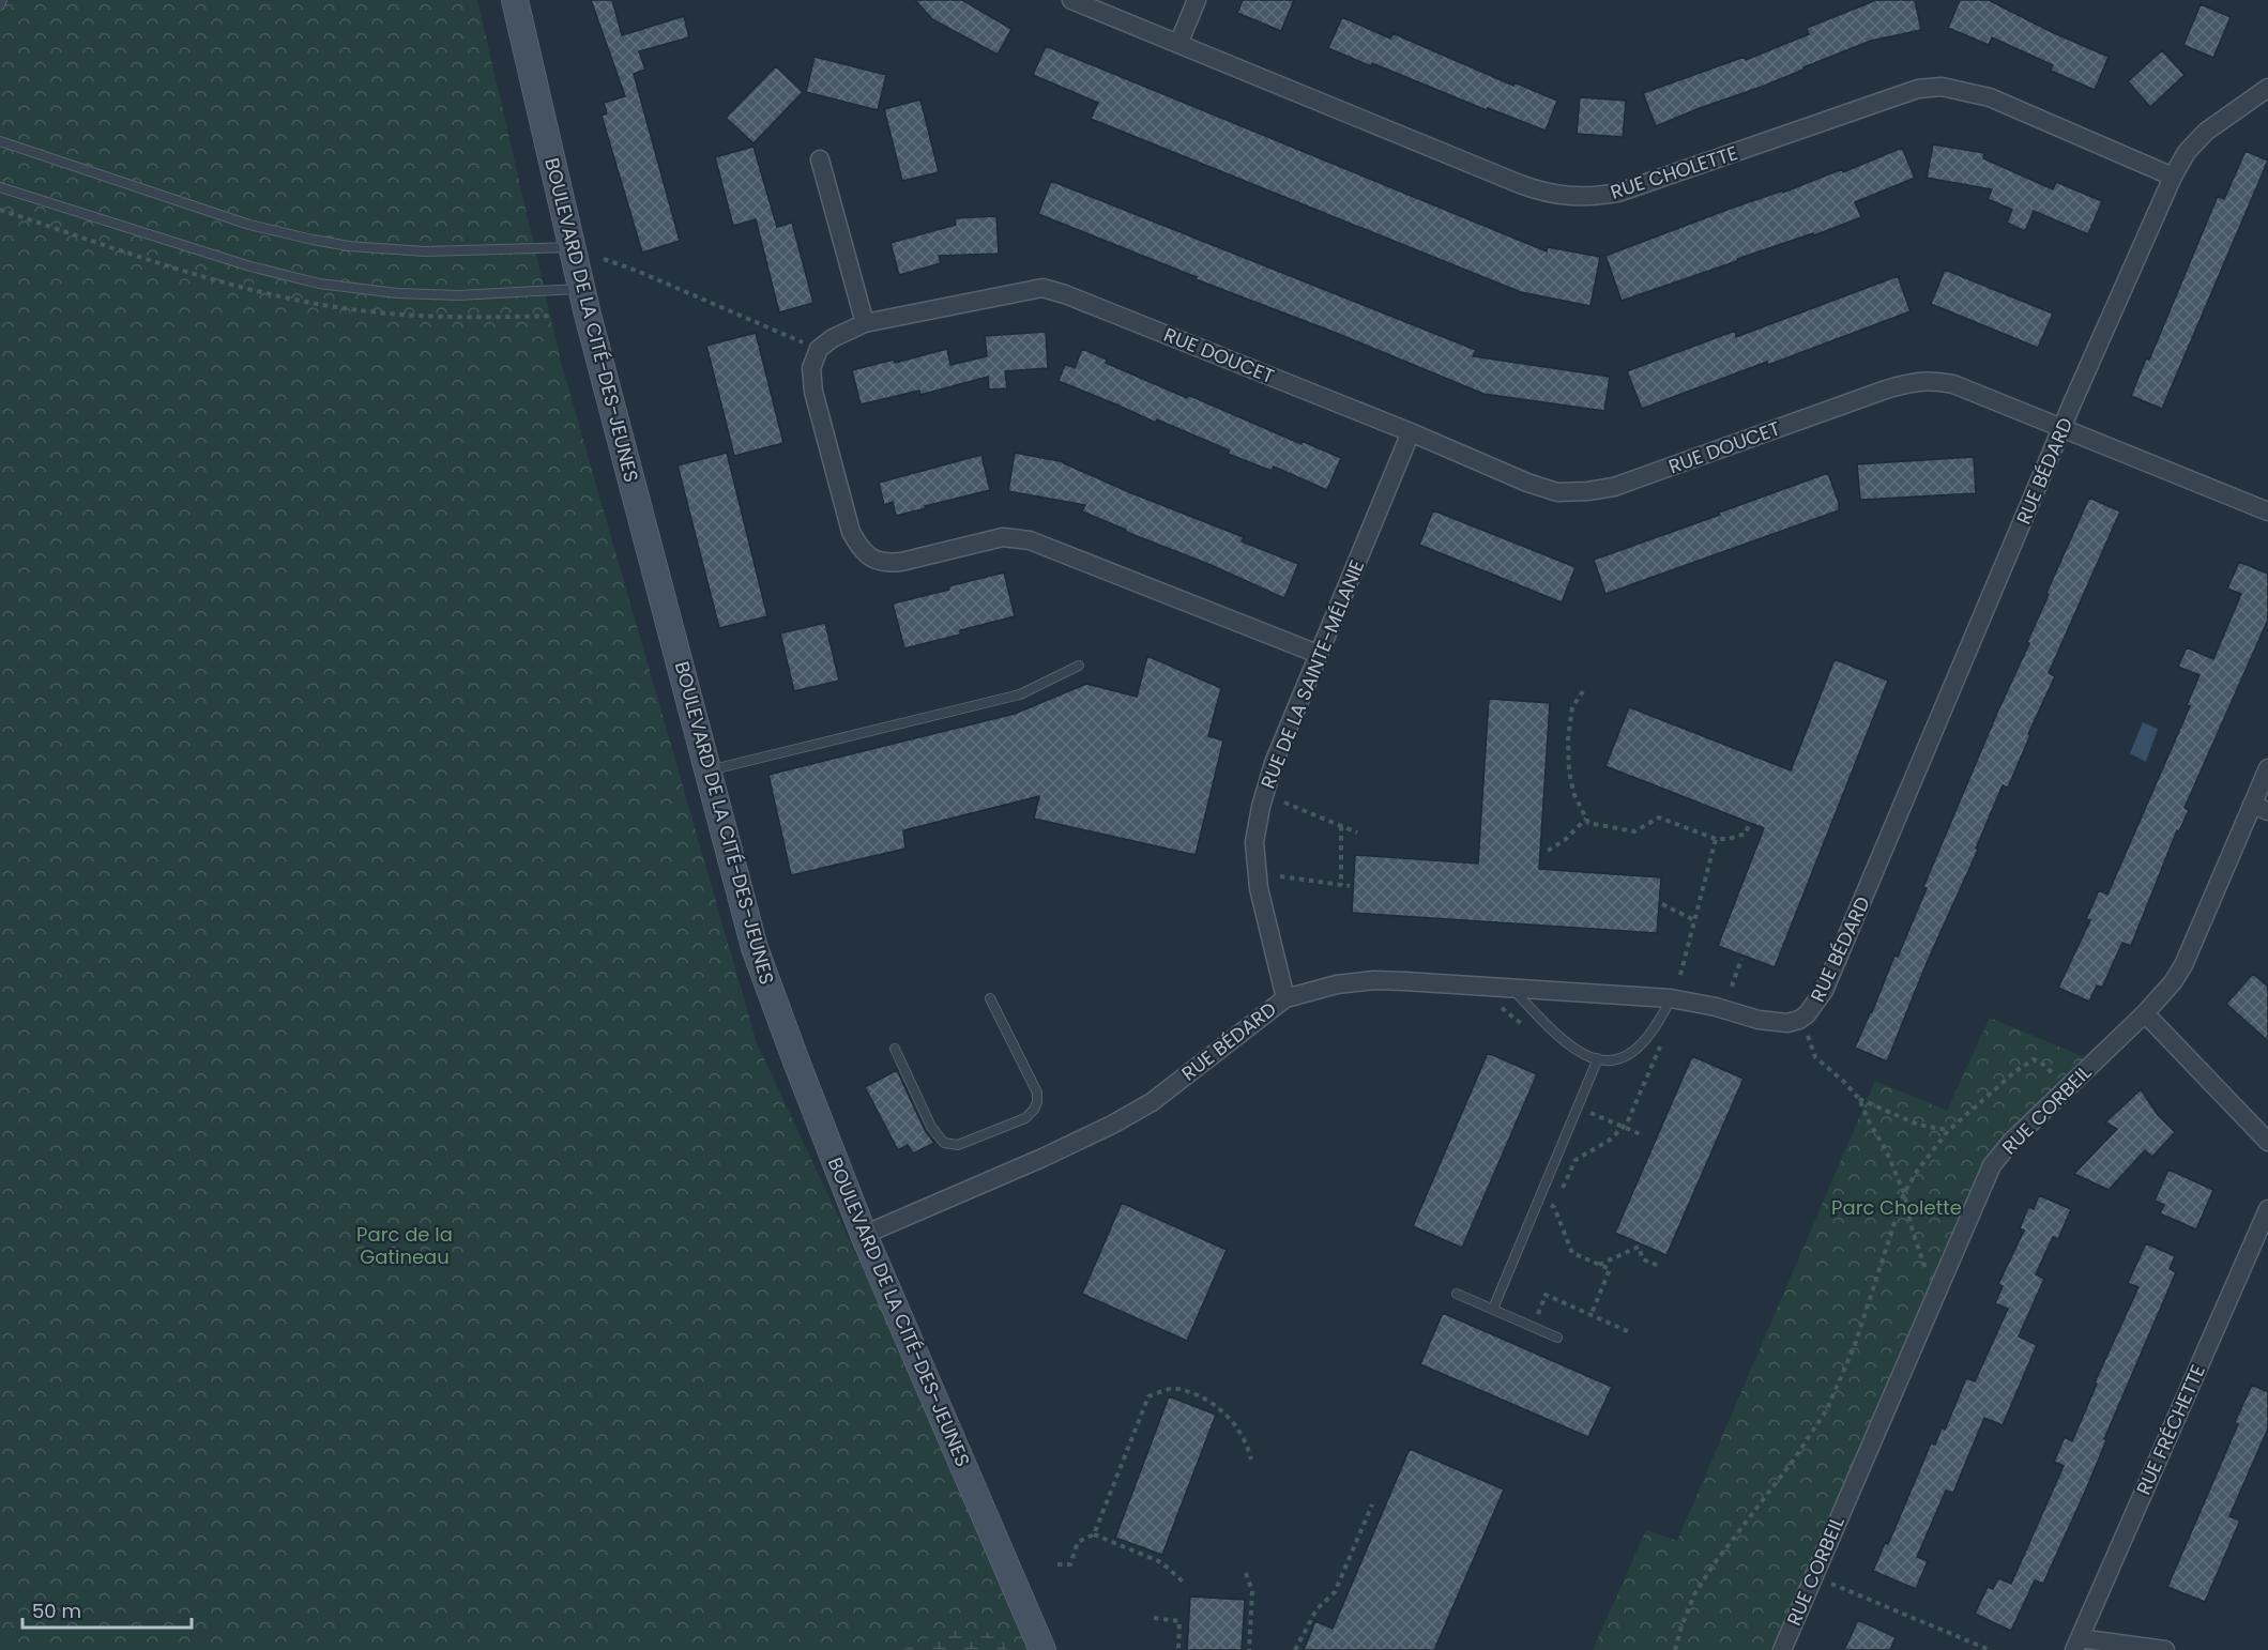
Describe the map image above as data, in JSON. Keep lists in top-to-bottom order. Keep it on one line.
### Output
{"streets":{"street":["RUE CHOLETTE","BOULEVARD DE LA CITÉ-DES-JEUNES","RUE DOUCET","RUE BÉDARD","RUE DE LA SAINTE-MÉLANIE","RUE CORBEIL","RUE FRÉCHETTE"]},"crossings":[["RUE CHOLETTE","RUE BÉDARD"],["BOULEVARD DE LA CITÉ-DES-JEUNES","RUE BÉDARD"],["RUE DOUCET","RUE BÉDARD"],["RUE DOUCET","RUE DE LA SAINTE-MÉLANIE"],["RUE BÉDARD","RUE DE LA SAINTE-MÉLANIE"]],"parks":["Parc Cholette","Parc de la Gatineau"],"scale_bar":"50 m"}
